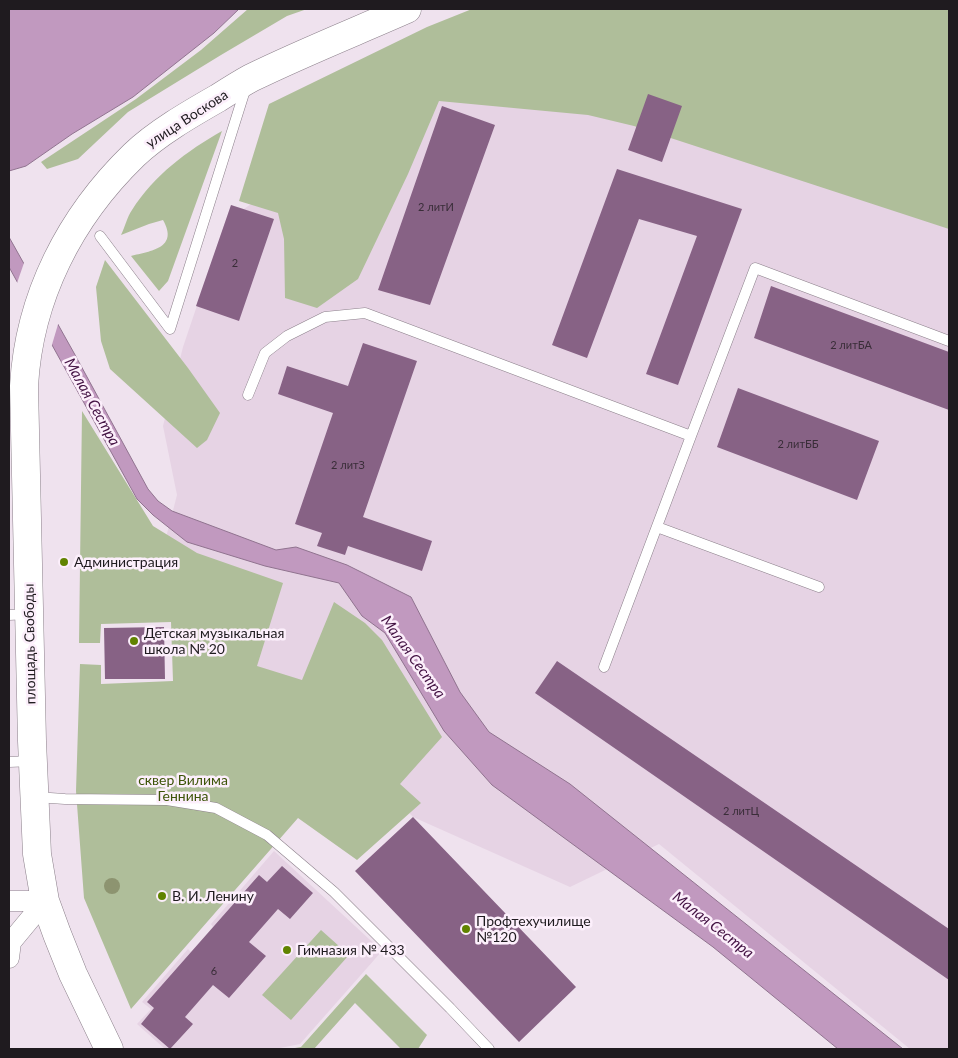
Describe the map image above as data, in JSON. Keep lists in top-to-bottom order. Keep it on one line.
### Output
{"streets":{"main road":["улица Воскова","площадь Свободы"]},"crossings":[["улица Воскова","площадь Свободы"]],"water":["Малая Сестра"],"parks":["сквер Вилима Геннина"],"places":["Администрация","Детская музыкальная школа № 20","В. И. Ленину","Профтехучилище №120","Гимназия № 433"],"house_numbers":["2 литИ","2","2 литБА","2 литББ","2 литЗ","2 литЦ","6"]}
